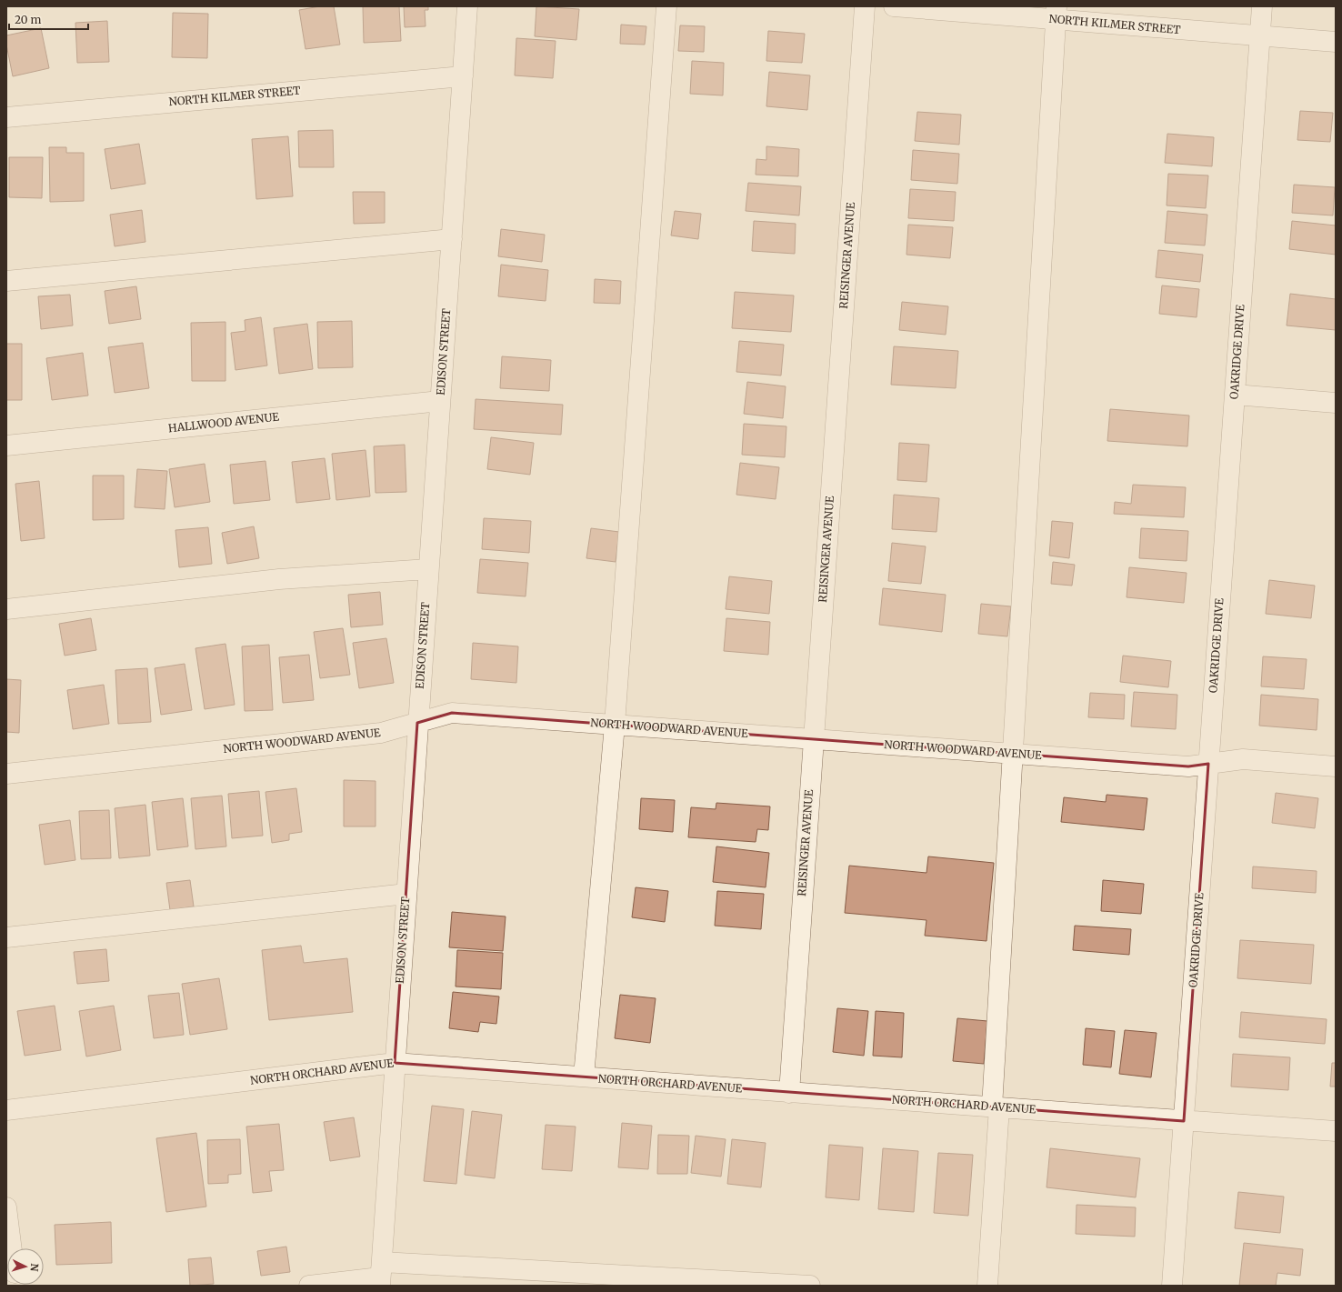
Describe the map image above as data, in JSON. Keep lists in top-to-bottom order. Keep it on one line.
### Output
{"streets":{"street":["NORTH KILMER STREET","REISINGER AVENUE","EDISON STREET","OAKRIDGE DRIVE","HALLWOOD AVENUE","NORTH WOODWARD AVENUE","NORTH ORCHARD AVENUE"]},"crossings":[["NORTH KILMER STREET","EDISON STREET"],["NORTH KILMER STREET","OAKRIDGE DRIVE"],["REISINGER AVENUE","NORTH WOODWARD AVENUE"],["REISINGER AVENUE","NORTH ORCHARD AVENUE"],["EDISON STREET","HALLWOOD AVENUE"],["EDISON STREET","NORTH WOODWARD AVENUE"],["EDISON STREET","NORTH ORCHARD AVENUE"],["OAKRIDGE DRIVE","NORTH WOODWARD AVENUE"],["OAKRIDGE DRIVE","NORTH ORCHARD AVENUE"]],"scale_bar":"20 m","north":"right"}
